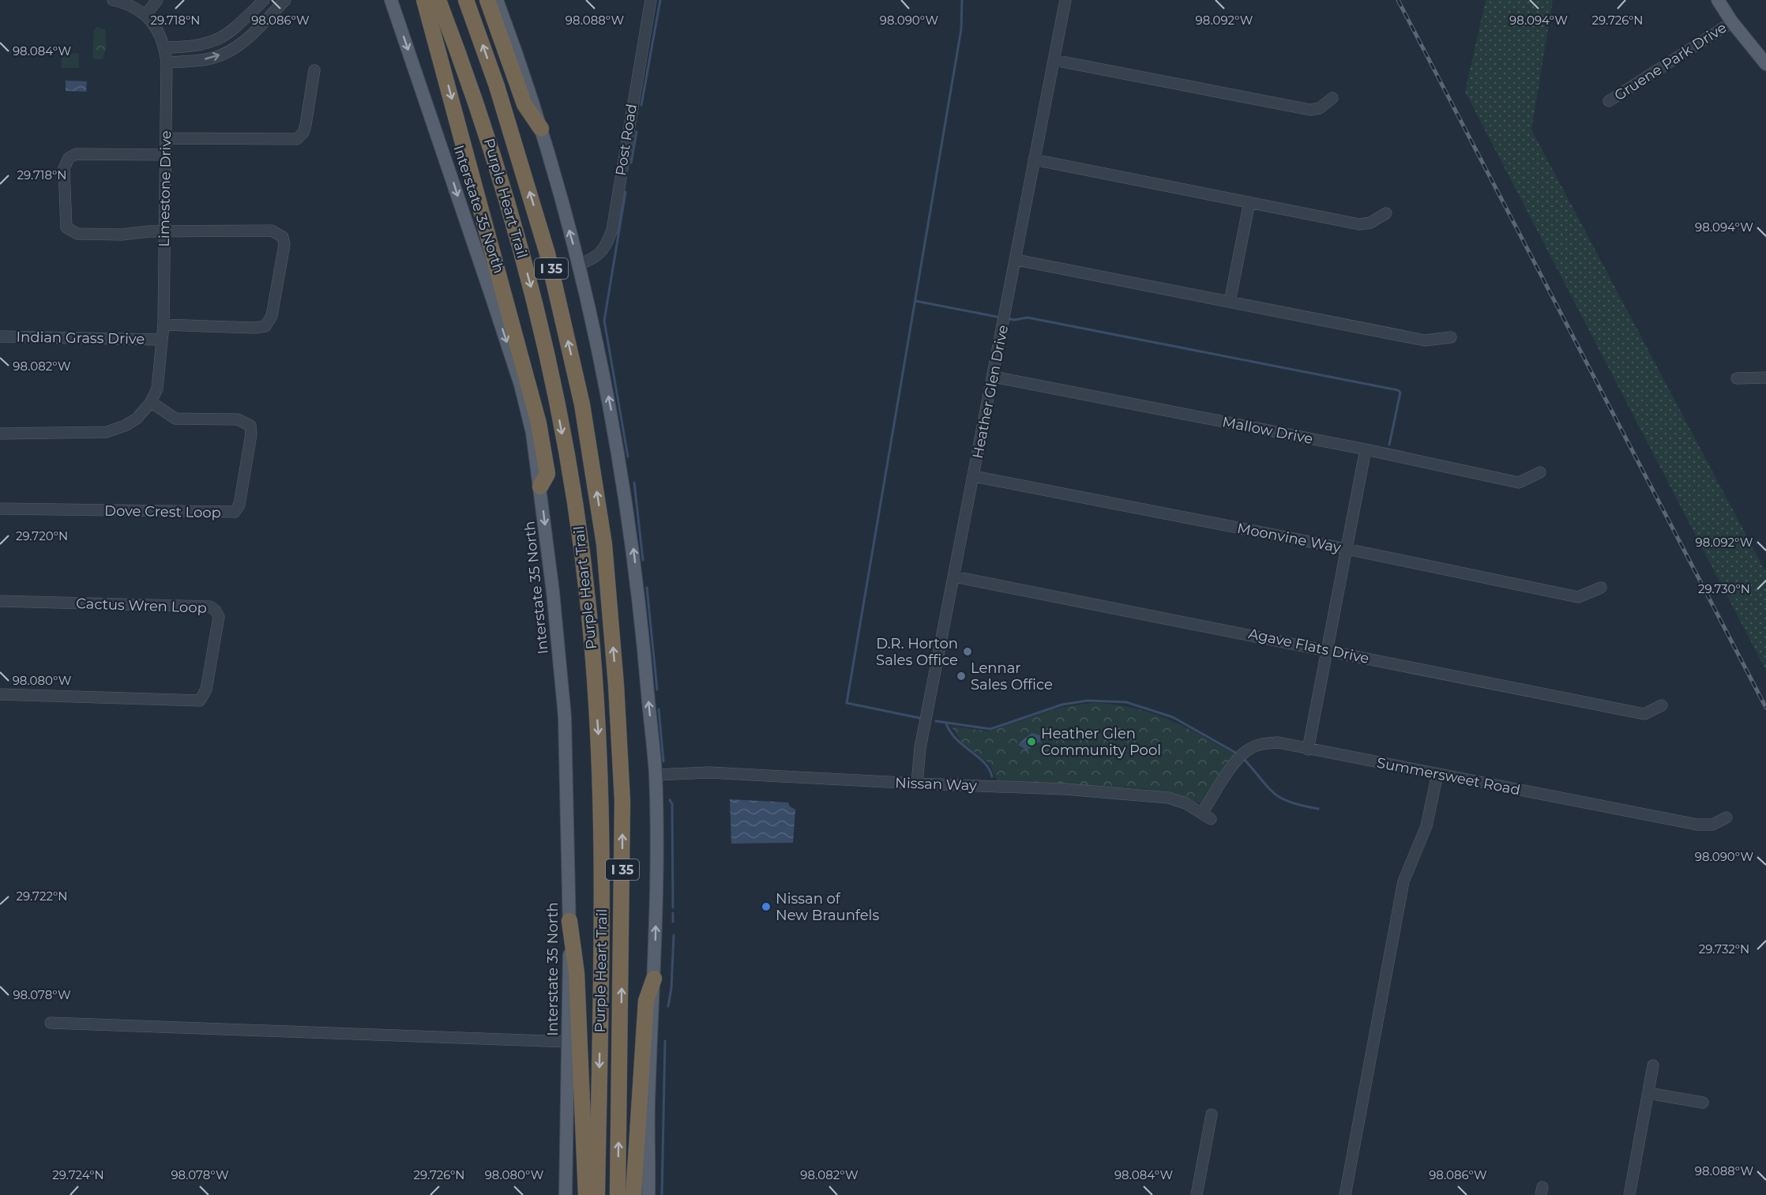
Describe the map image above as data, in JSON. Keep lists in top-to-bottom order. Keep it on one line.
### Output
{"streets":{"highway":["Purple Heart Trail","I 35"],"main road":["Interstate 35 North"],"street":["Gruene Park Drive","Post Road","Limestone Drive","Indian Grass Drive","Heather Glen Drive","Mallow Drive","Dove Crest Loop","Moonvine Way","Cactus Wren Loop","Agave Flats Drive","Summersweet Road","Nissan Way"]},"crossings":[["Limestone Drive","Indian Grass Drive"],["Limestone Drive","Dove Crest Loop"],["Heather Glen Drive","Mallow Drive"],["Heather Glen Drive","Moonvine Way"],["Heather Glen Drive","Agave Flats Drive"],["Heather Glen Drive","Nissan Way"],["Summersweet Road","Nissan Way"]],"places":["D.R. Horton Sales Office","Lennar Sales Office","Heather Glen Community Pool","Nissan of New Braunfels"],"coordinates":["29.718°N","98.086°W","98.088°W","98.090°W","98.092°W","98.094°W","29.726°N","98.084°W","98.082°W","29.720°N","29.730°N","98.080°W","29.722°N","29.732°N","98.078°W","29.724°N"]}
